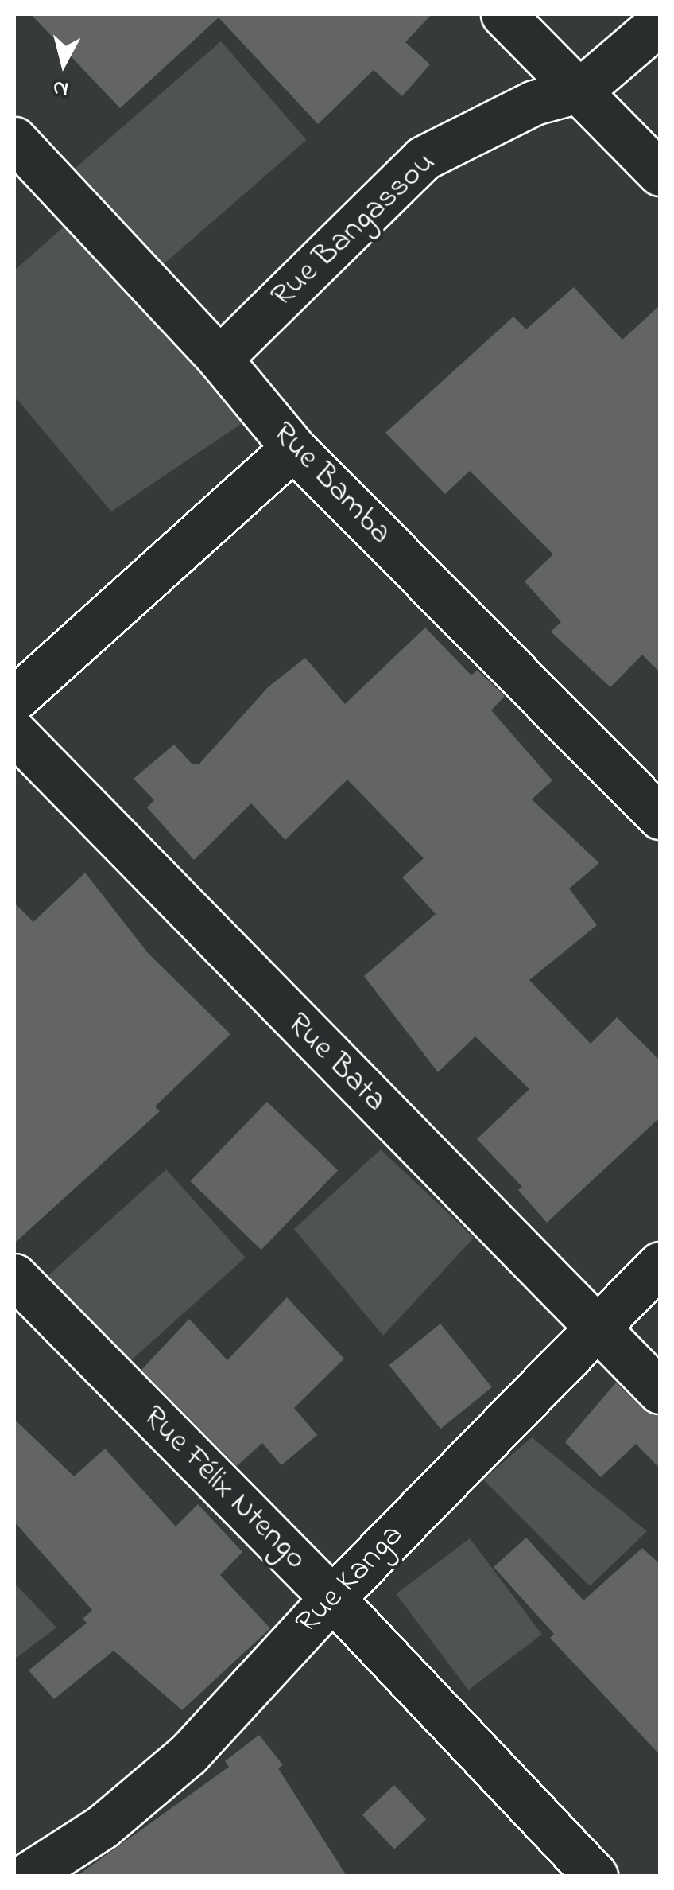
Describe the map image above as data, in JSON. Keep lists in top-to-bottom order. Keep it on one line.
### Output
{"streets":{"street":["Rue Bangassou","Rue Bamba","Rue Bata","Rue Félix Ntengo","Rue Kanga"]},"crossings":[["Rue Bangassou","Rue Bamba"],["Rue Bata","Rue Kanga"],["Rue Félix Ntengo","Rue Kanga"]],"north":"bottom"}
